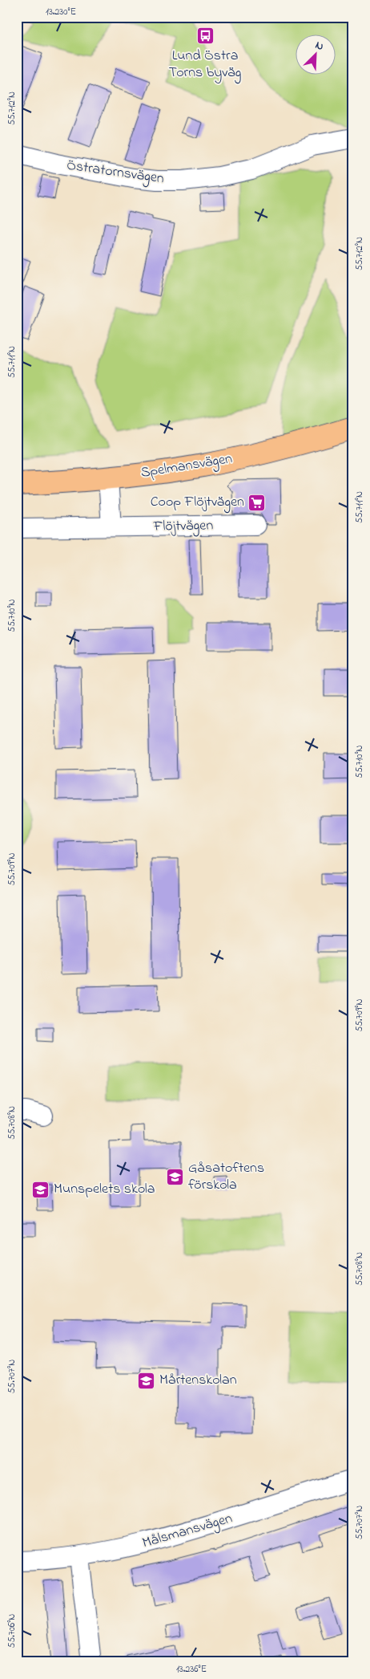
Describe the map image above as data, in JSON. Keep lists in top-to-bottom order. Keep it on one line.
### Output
{"streets":{"main road":["Spelmansvägen"],"street":["Östratornsvägen","Flöjtvägen","Målsmansvägen"]},"places":{"bus stop":["Lund Östra Torns byväg"],"supermarket":["Coop Flöjtvägen"],"school or university":["Gåsatoftens förskola","Munspelets skola","Mårtenskolan"]},"north":"top right","coordinates":["13.230°E","55.712°N","55.711°N","55.710°N","55.709°N","55.708°N","55.707°N","55.706°N","13.236°E"]}
